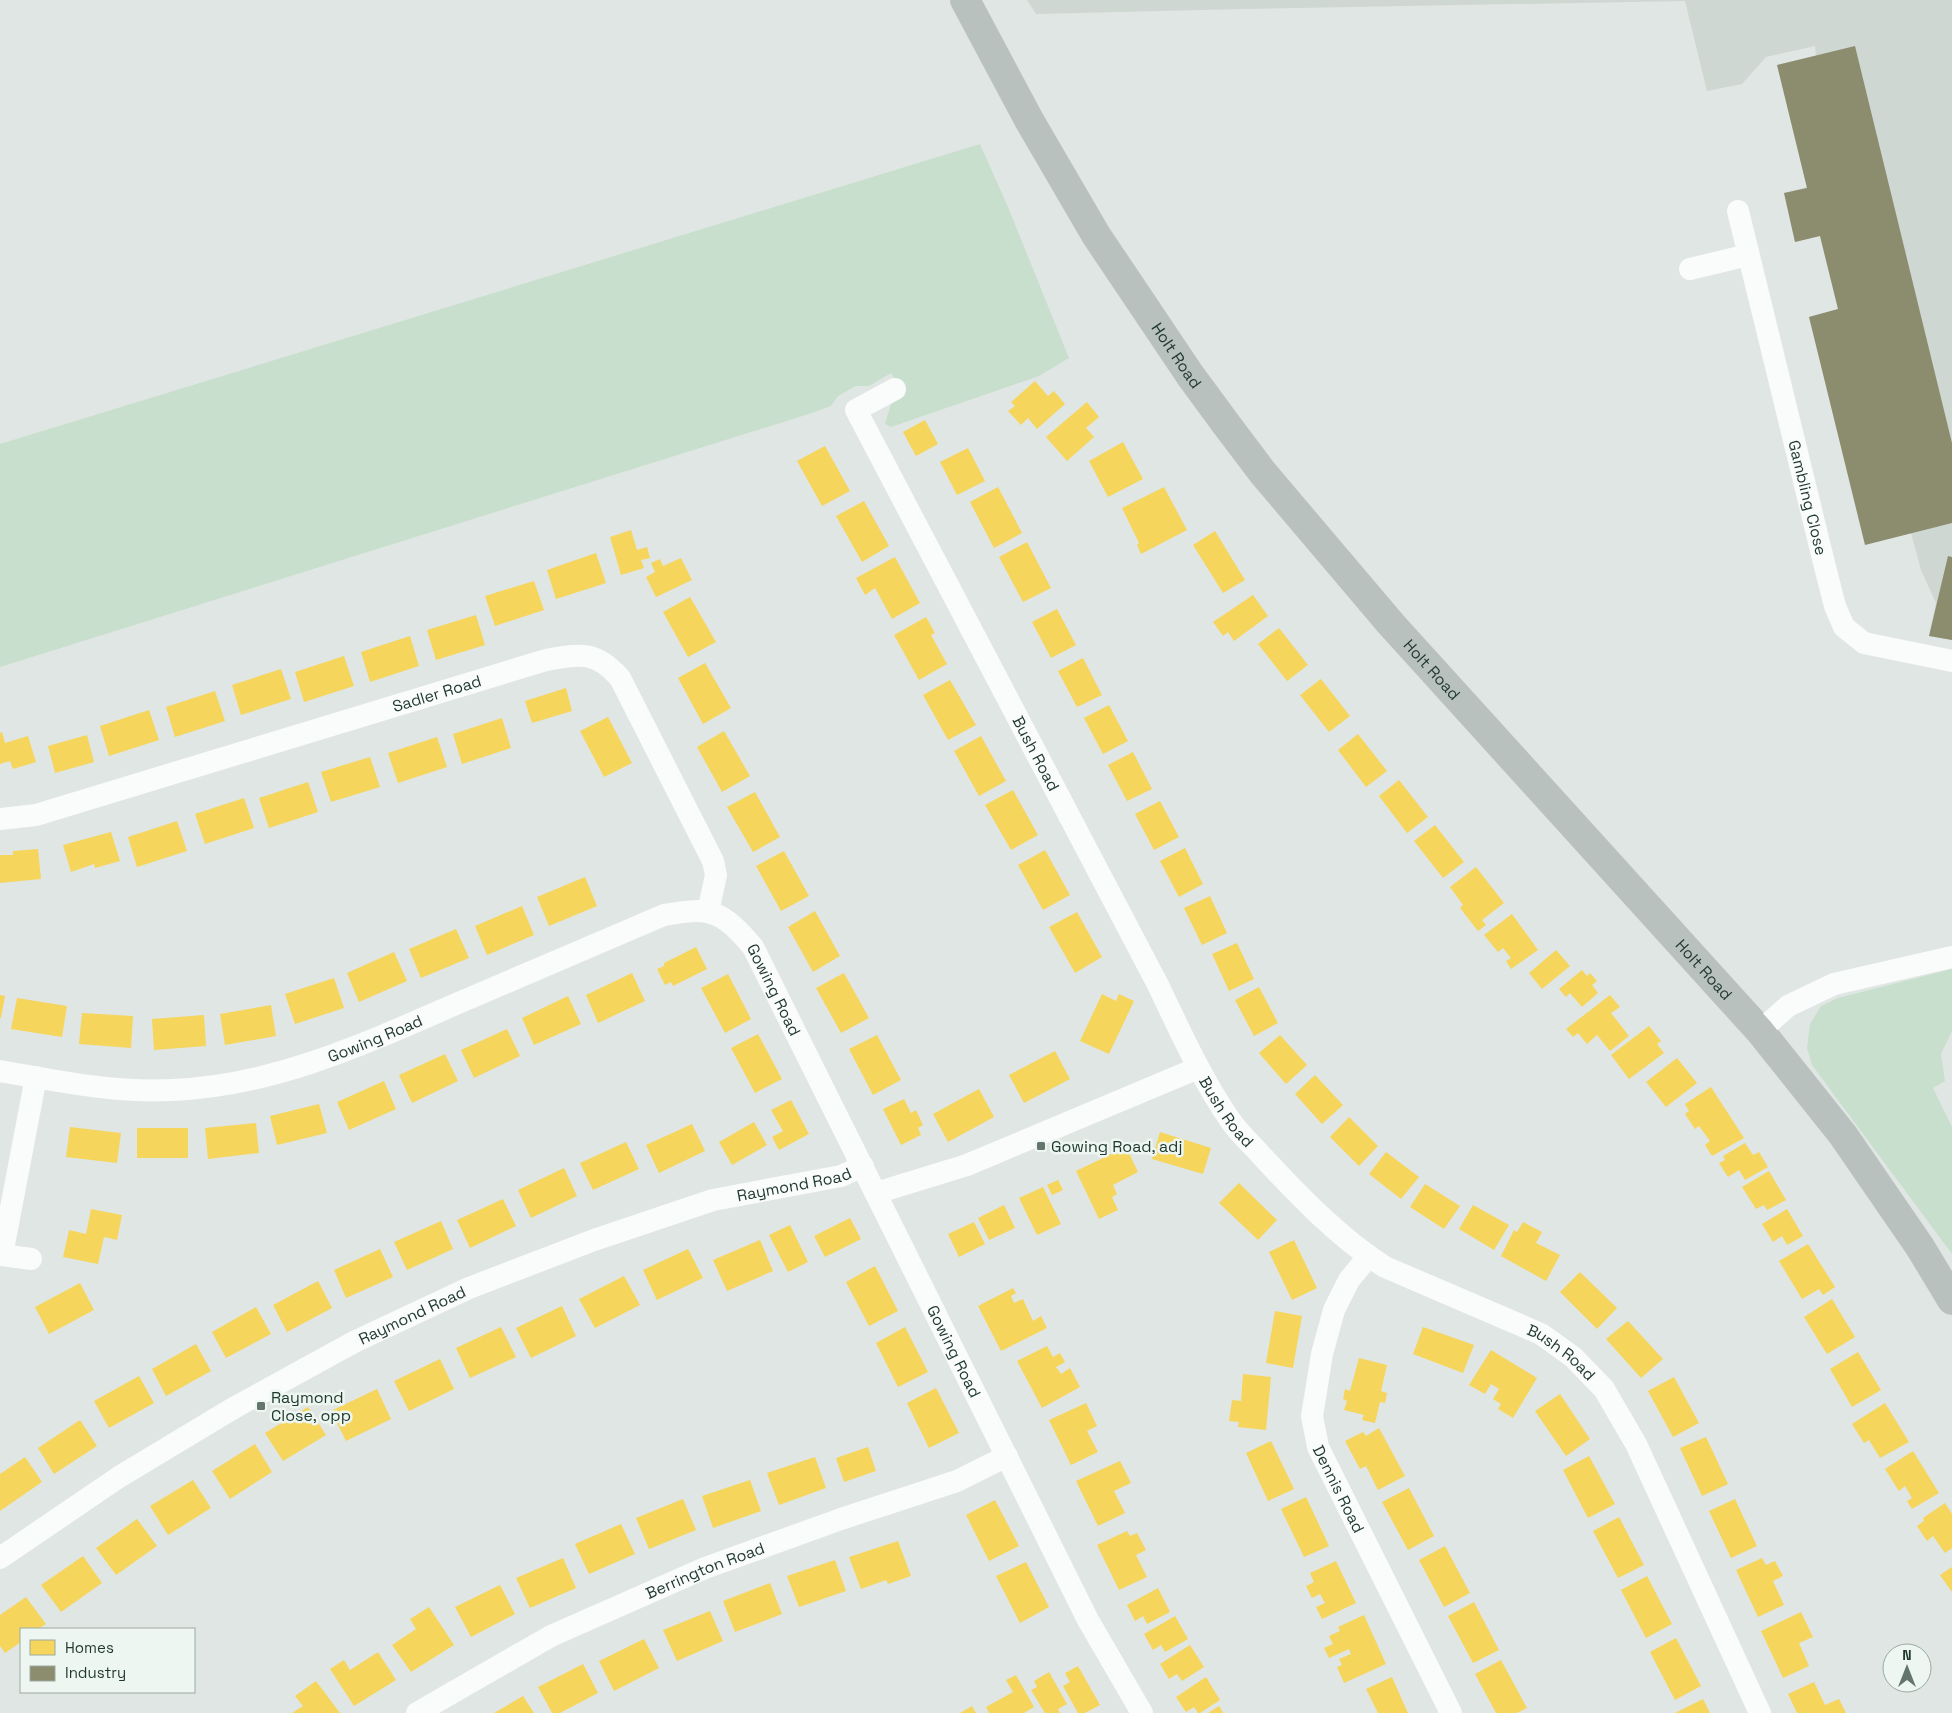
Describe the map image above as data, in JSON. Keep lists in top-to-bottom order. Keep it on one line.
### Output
{"streets":{"highway":["Holt Road"],"street":["Gambling Close","Sadler Road","Bush Road","Gowing Road","Raymond Road","Dennis Road","Berrington Road"]},"crossings":[["Sadler Road","Gowing Road"],["Bush Road","Dennis Road"],["Gowing Road","Raymond Road"],["Gowing Road","Berrington Road"]],"places":{"transit":["Gowing Road, adj","Raymond Close, opp"]},"legend":["Homes","Industry"],"north":"top"}
